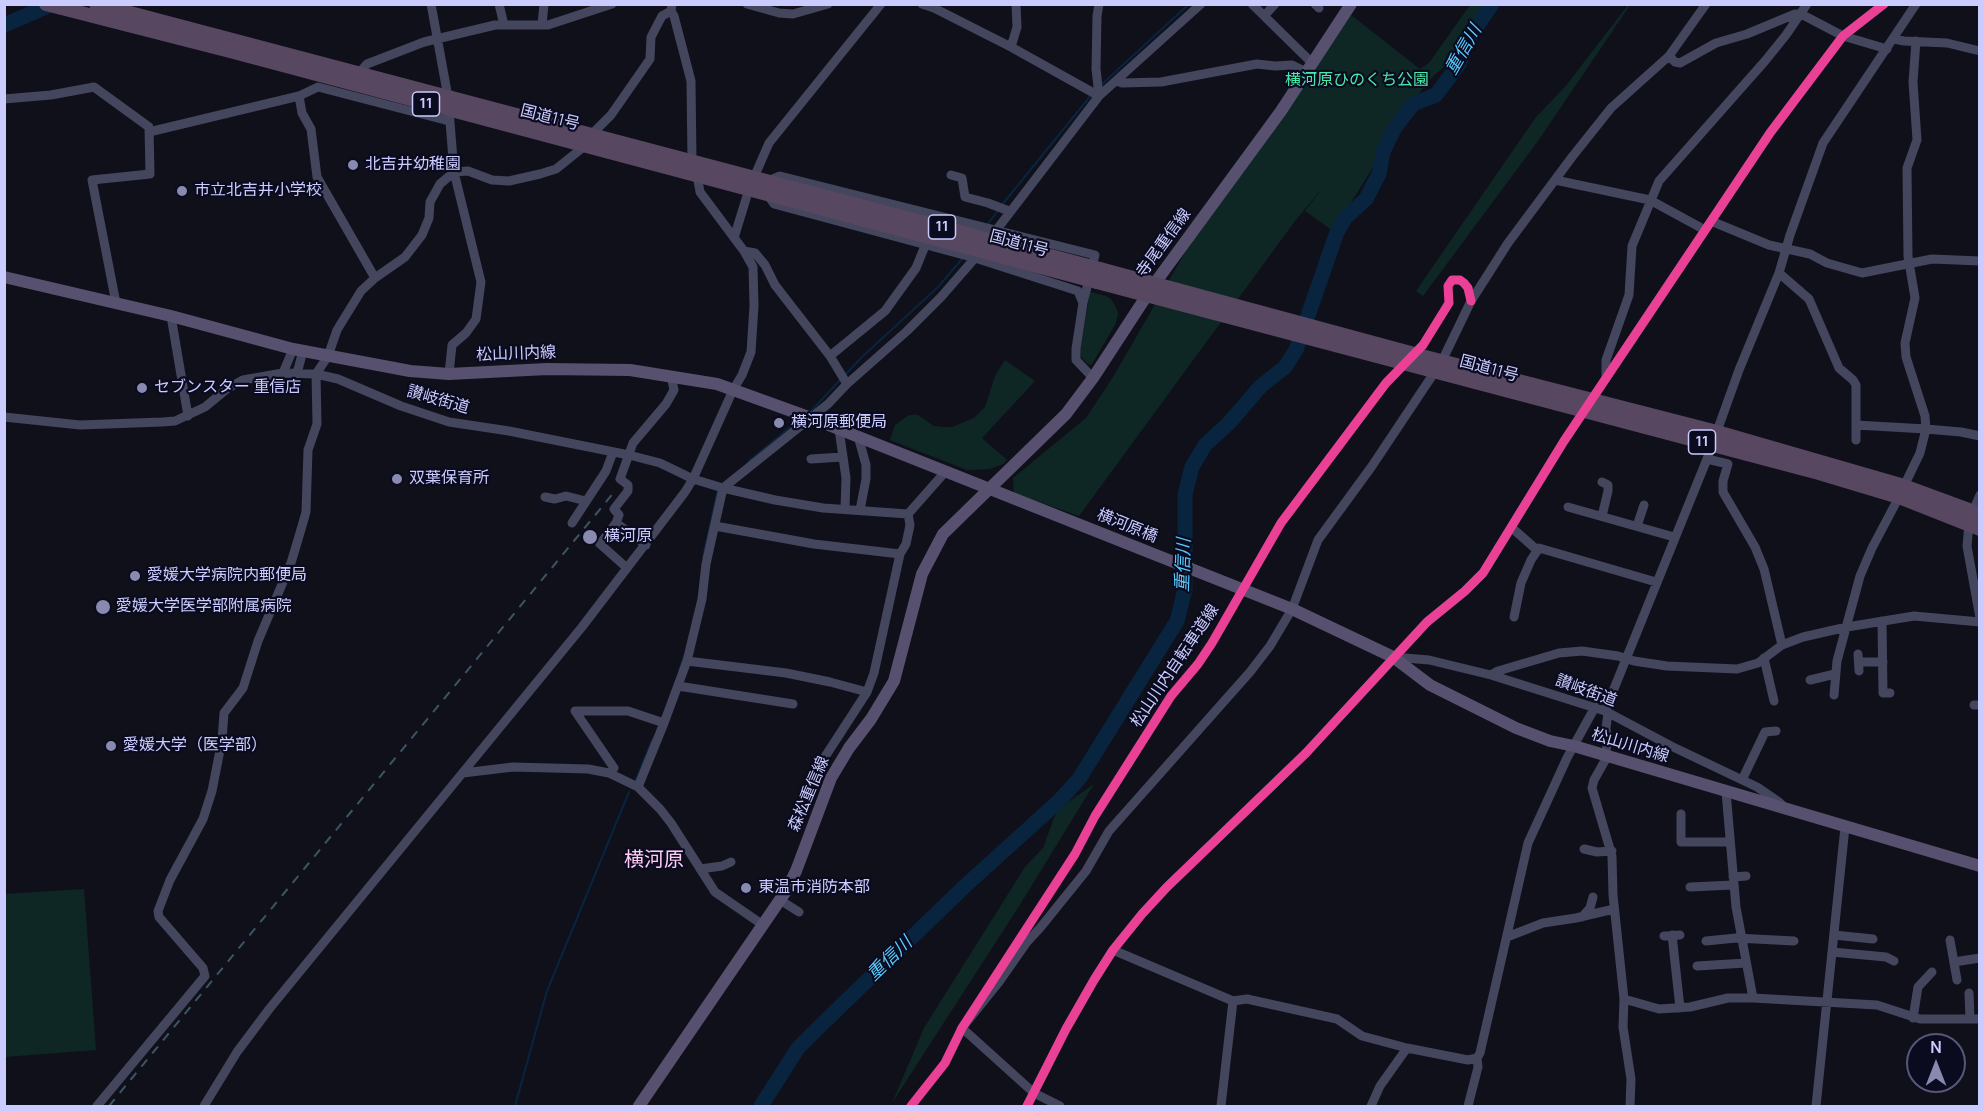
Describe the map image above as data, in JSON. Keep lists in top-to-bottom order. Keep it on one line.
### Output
{"streets":{"highway":["11","国道11号"],"main road":["寺尾重信線","松山川内線","横河原橋","森松重信線"],"street":["讃岐街道"],"cycle path":["松山川内自転車道線"]},"crossings":[["国道11号","寺尾重信線"],["寺尾重信線","松山川内線"],["寺尾重信線","森松重信線"],["松山川内線","讃岐街道"],["松山川内線","横河原橋"],["松山川内線","森松重信線"]],"districts":["横河原"],"water":["重信川"],"parks":["横河原ひのくち公園"],"places":["北吉井幼稚園","市立北吉井小学校","セブンスター 重信店","横河原郵便局","双葉保育所","横河原","愛媛大学病院内郵便局","愛媛大学医学部附属病院","愛媛大学（医学部）","東温市消防本部"],"north":"top"}
